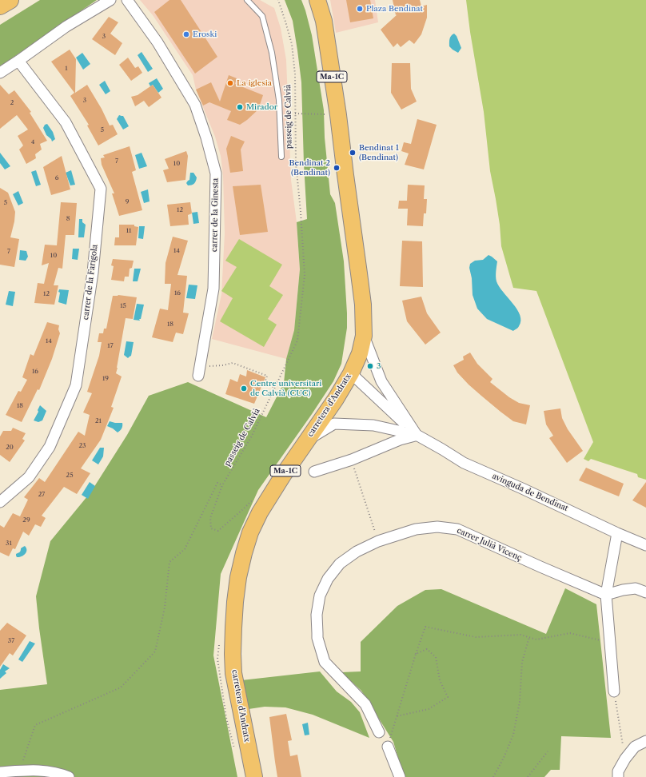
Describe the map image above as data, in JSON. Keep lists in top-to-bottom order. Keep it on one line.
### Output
{"streets":{"main road":["Ma-1C","carretera d'Andratx"],"street":["carrer de la Ginesta","carrer de la Farigola","avinguda de Bendinat","carrer Julià Vicenç"],"path":["passeig de Calvià"]},"crossings":[["carretera d'Andratx","avinguda de Bendinat"]],"places":["Plaza Bendinat","Eroski","La iglesia","Mirador","Bendinat 1 (Bendinat)","Bendinat 2 (Bendinat)","3","Centre universitari de Calvià (CUC)"],"house_numbers":["3","1","3","2","5","4","7","10","6","9","5","12","8","11","14","7","10","16","12","15","18","14","17","16","19","18","21","23","20","25","27","29","31","37"]}
